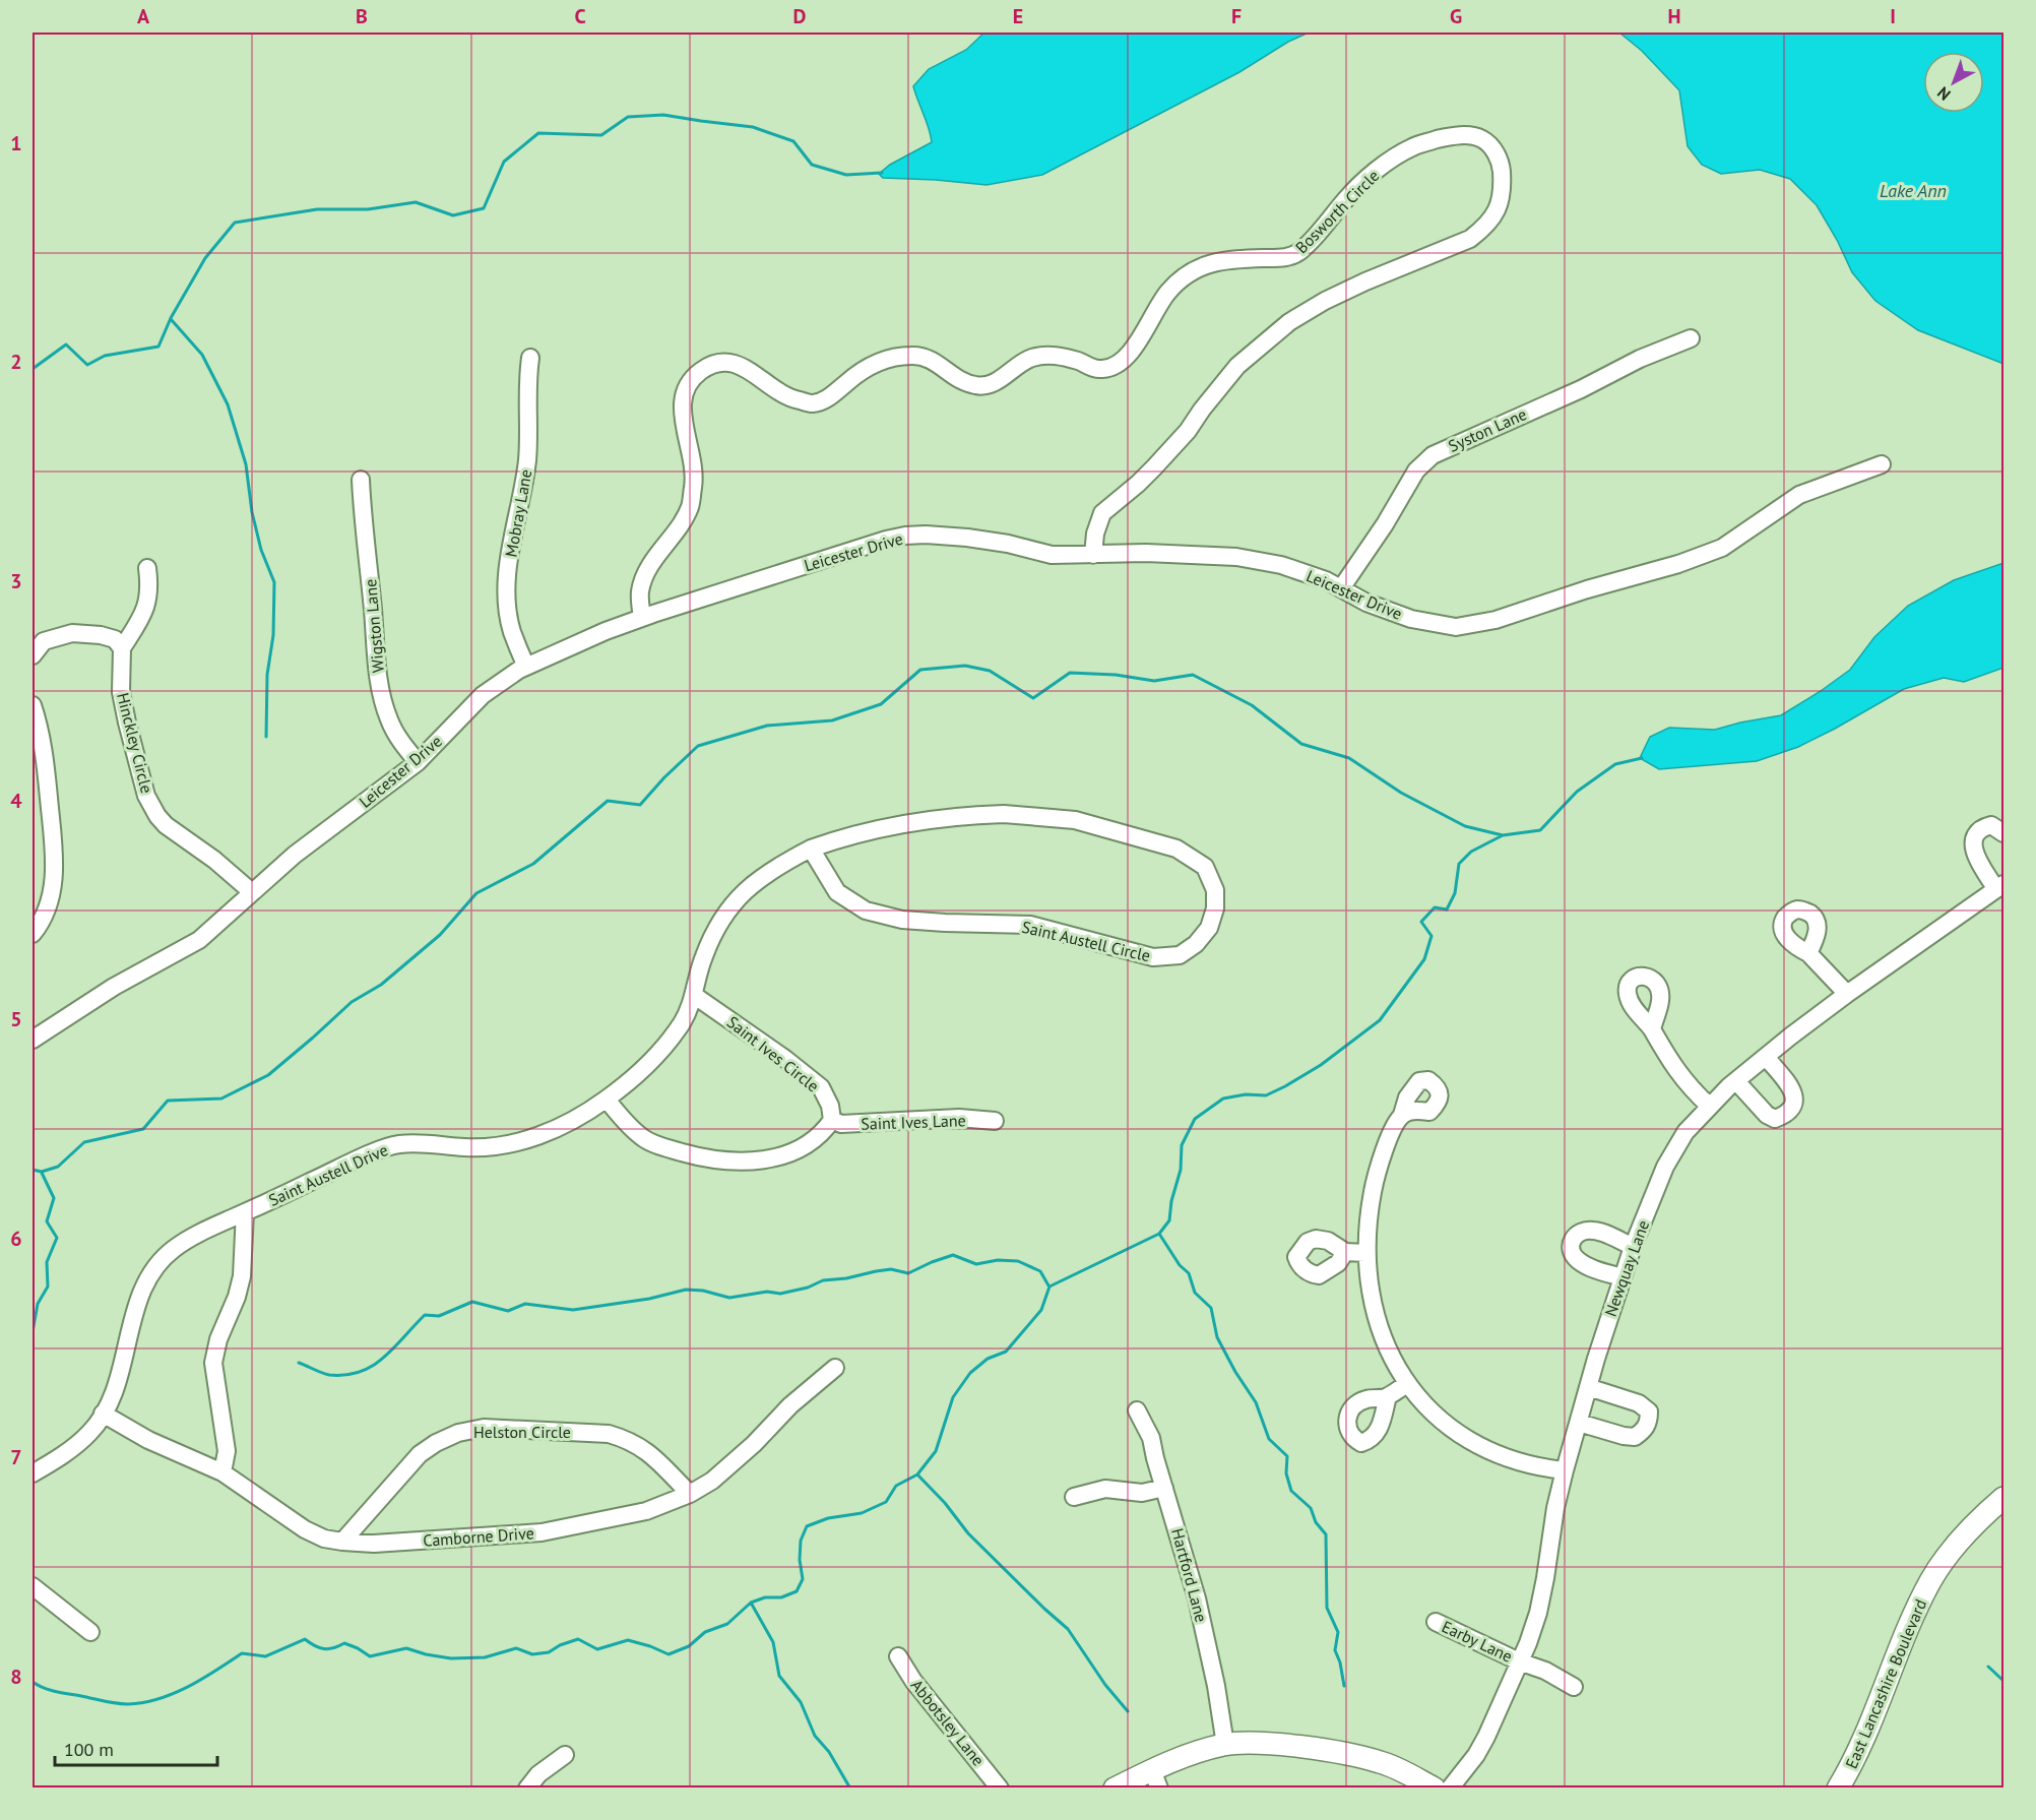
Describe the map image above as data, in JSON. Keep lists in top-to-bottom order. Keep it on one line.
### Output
{"streets":{"main road":["East Lancashire Boulevard"],"street":["Bosworth Circle","Syston Lane","Mobray Lane","Leicester Drive","Wigston Lane","Hinckley Circle","Saint Austell Circle","Saint Ives Circle","Saint Ives Lane","Saint Austell Drive","Newquay Lane","Helston Circle","Camborne Drive","Hartford Lane","Earby Lane","Abbotsley Lane"]},"crossings":[["Bosworth Circle","Leicester Drive"],["Syston Lane","Leicester Drive"],["Mobray Lane","Leicester Drive"],["Leicester Drive","Wigston Lane"],["Leicester Drive","Hinckley Circle"],["Saint Austell Circle","Saint Austell Drive"],["Saint Ives Circle","Saint Ives Lane"],["Saint Ives Circle","Saint Austell Drive"],["Saint Austell Drive","Camborne Drive"],["Newquay Lane","Earby Lane"],["Helston Circle","Camborne Drive"]],"water":["Lake Ann"],"scale_bar":"100 m","north":"bottom left","grid":{"columns":["A","B","C","D","E","F","G","H","I"],"rows":["1","2","3","4","5","6","7","8"]}}
